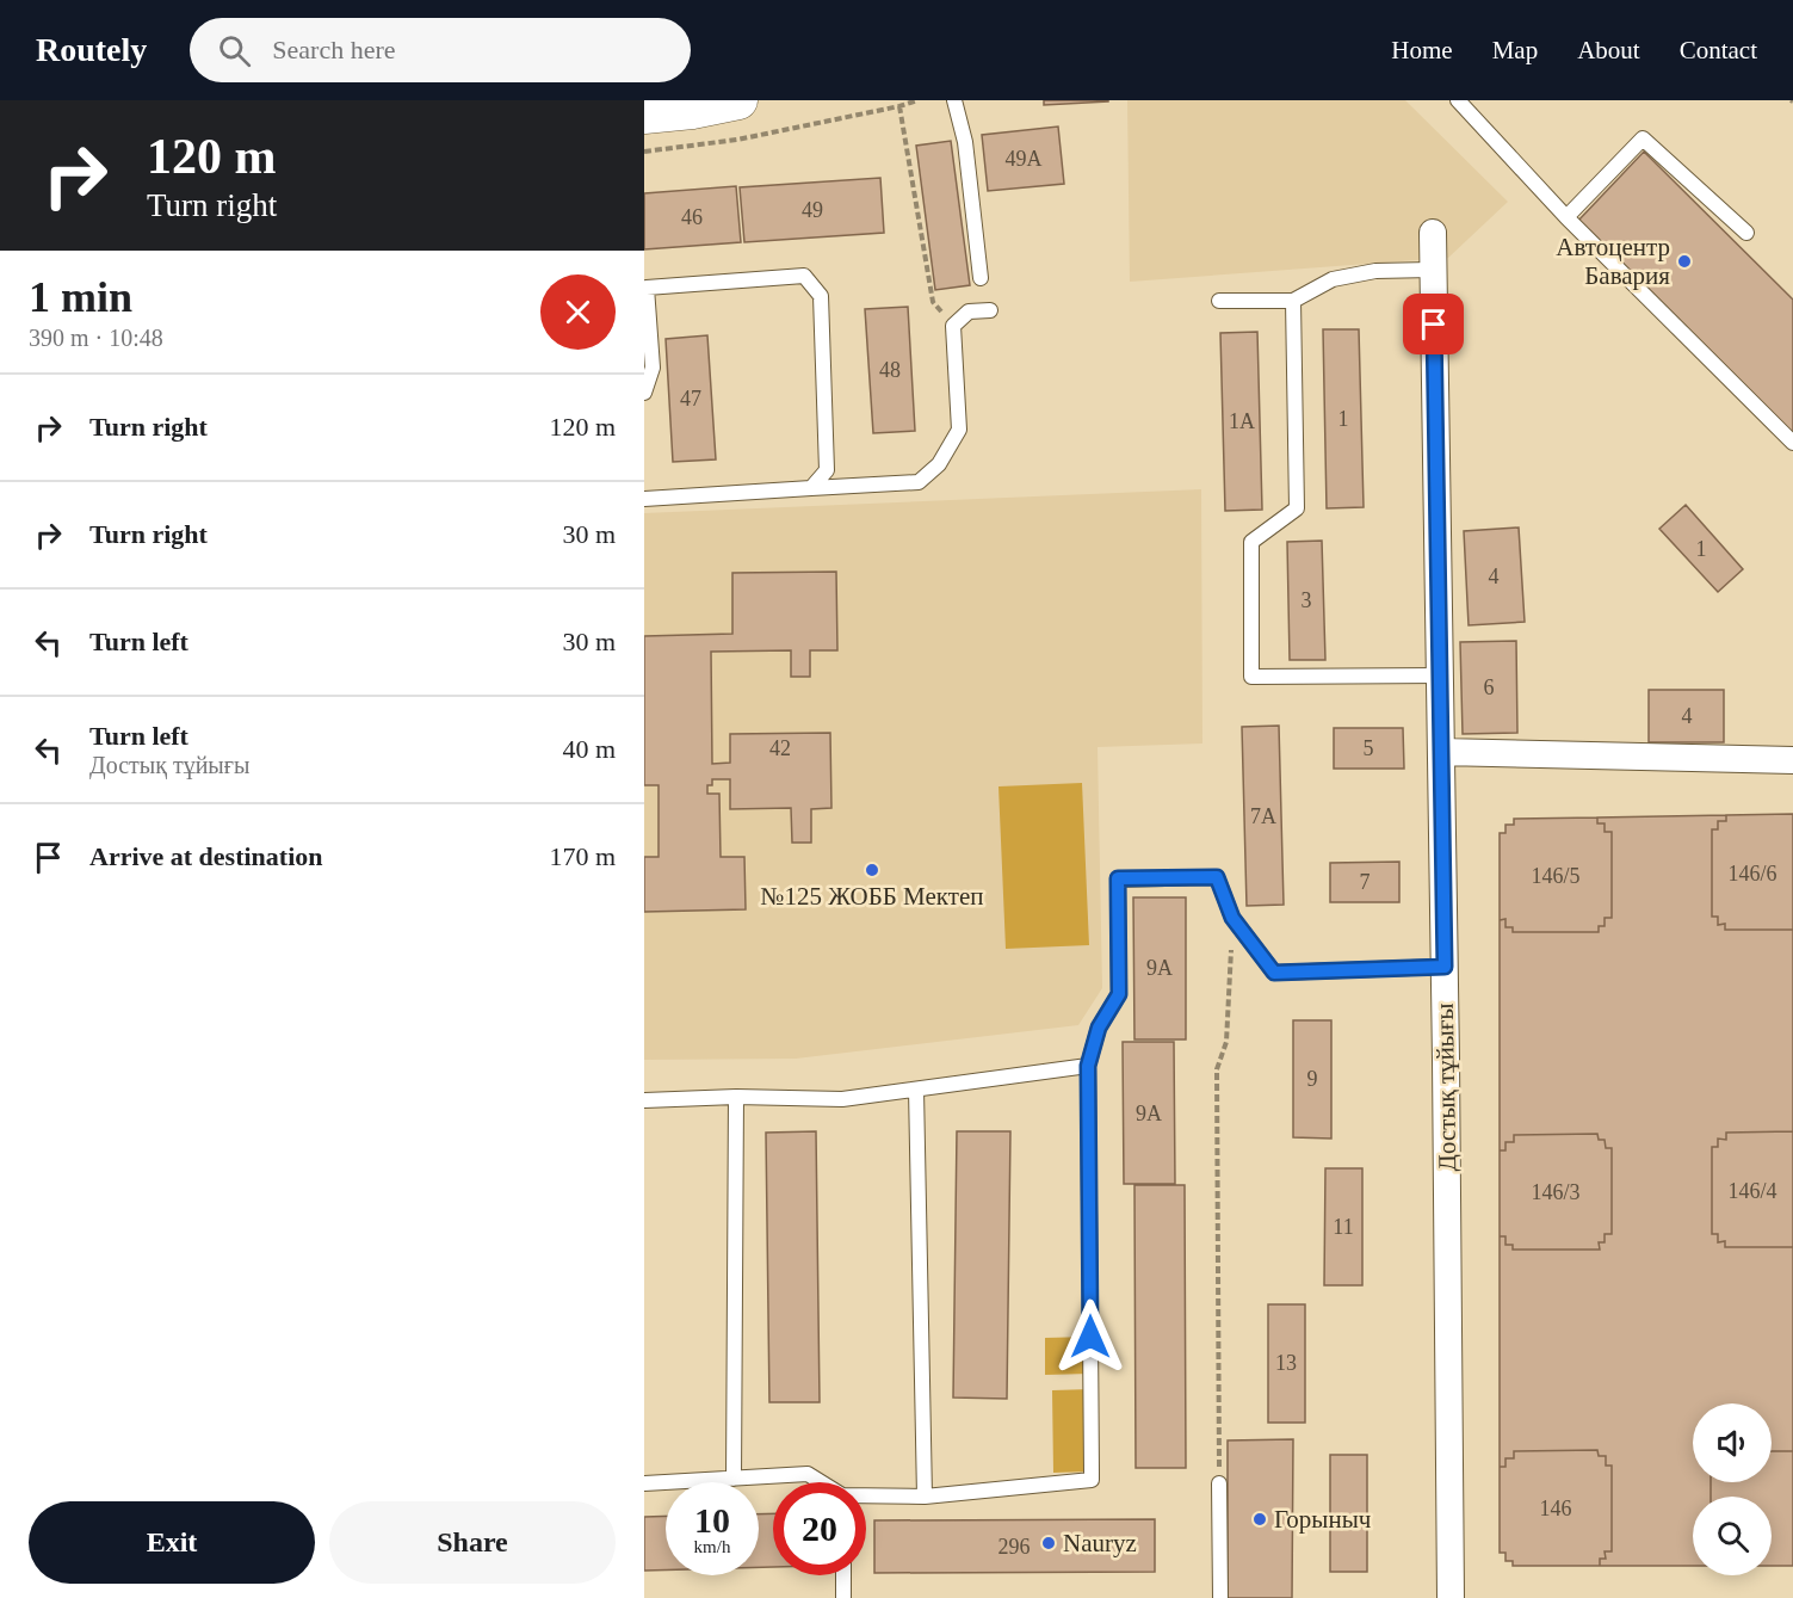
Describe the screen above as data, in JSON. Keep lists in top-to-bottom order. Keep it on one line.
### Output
{"streets":{"street":["Достық тұйығы"]},"places":["Автоцентр Бавария","№125 ЖОББ Мектеп","Горыныч","Nauryz"],"house_numbers":["49А","49","46","48","47","1","1А","1","4","3","6","4","42","5","7А","146/6","146/5","7","9А","9","9А","146/4","146/3","11","13","146","296"],"page":{"header":"Routely","search":"Search here","nav":["Home","Map","About","Contact"],"turn":["120 m","Turn right"],"heading":["1 min","390 m · 10:48"],"list":[{"name":"Turn right","value":"120 m"},{"name":"Turn right","value":"30 m"},{"name":"Turn left","value":"30 m"},{"name":"Turn left","note":"Достық тұйығы","value":"40 m"},{"name":"Arrive at destination","value":"170 m"}],"speed":"10 km/h","limit":"20","buttons":["Exit","Share"]}}
